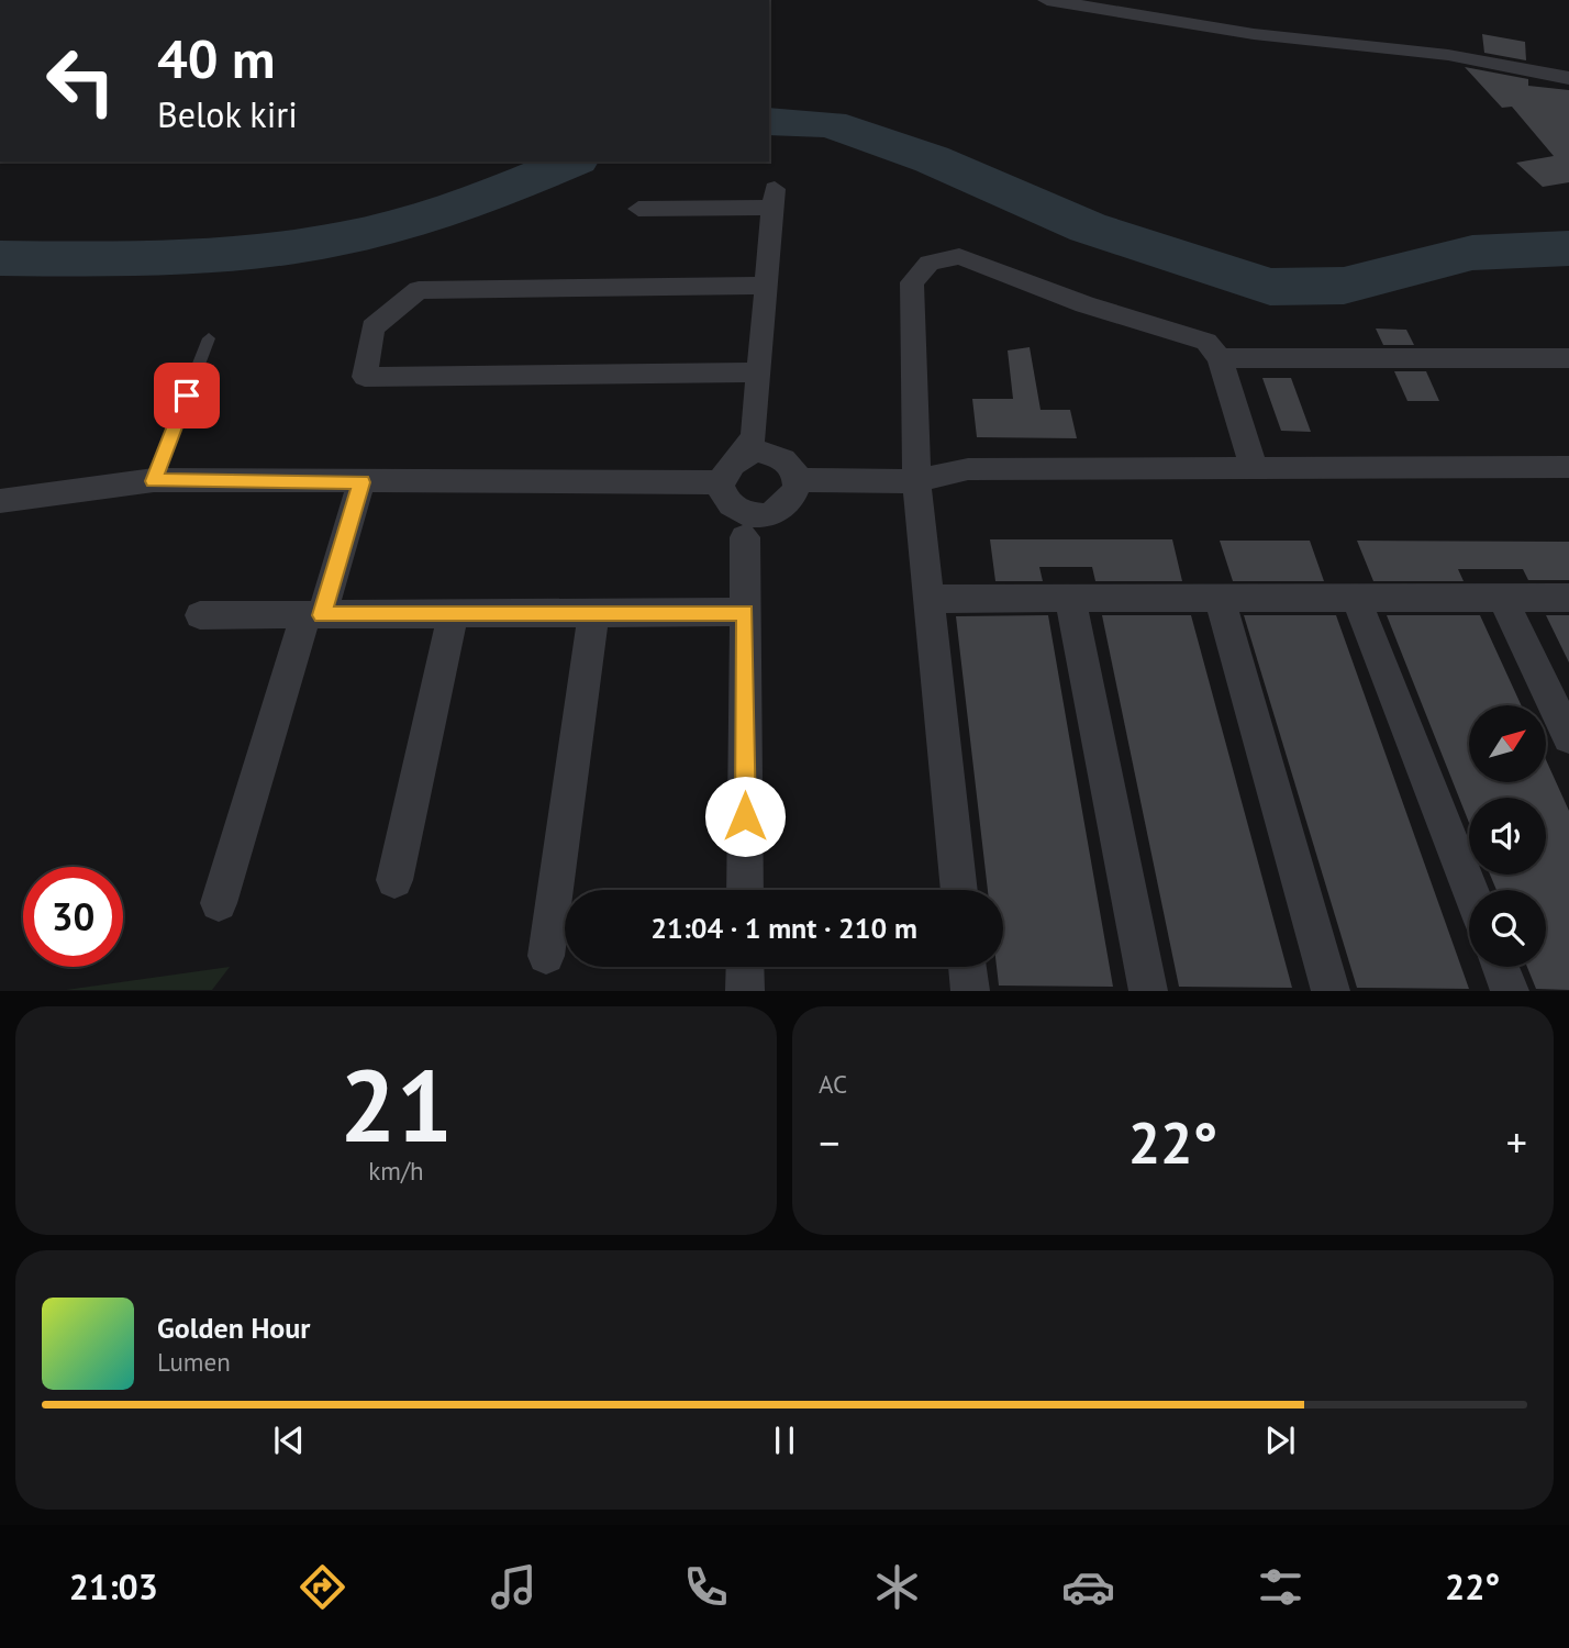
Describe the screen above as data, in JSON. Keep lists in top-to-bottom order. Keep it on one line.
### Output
{"north":"top right","page":{"turn":["40 m","Belok kiri"],"limit":"30","trip":"21:04 · 1 mnt · 210 m","tile":[["21","km/h"],"AC"],"heat":["−","22°","+"],"song":["Golden Hour","Lumen"],"tabs":["21:03","22°"]}}
